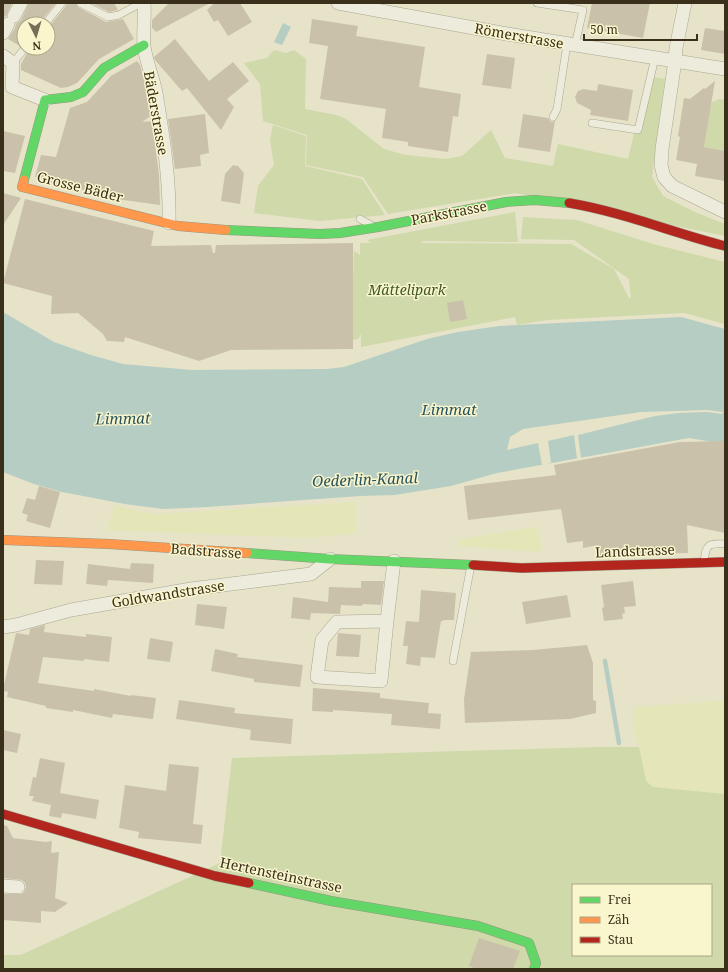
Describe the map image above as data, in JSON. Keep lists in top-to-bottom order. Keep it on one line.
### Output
{"streets":{"street":["Römerstrasse","Bäderstrasse","Grosse Bäder","Parkstrasse","Badstrasse","Landstrasse","Goldwandstrasse","Hertensteinstrasse"]},"crossings":[["Bäderstrasse","Grosse Bäder"],["Bäderstrasse","Parkstrasse"],["Grosse Bäder","Parkstrasse"],["Badstrasse","Landstrasse"],["Badstrasse","Goldwandstrasse"]],"water":["Limmat","Oederlin-Kanal"],"parks":["Mättelipark"],"legend":["Frei","Zäh","Stau"],"scale_bar":"50 m","north":"bottom"}
